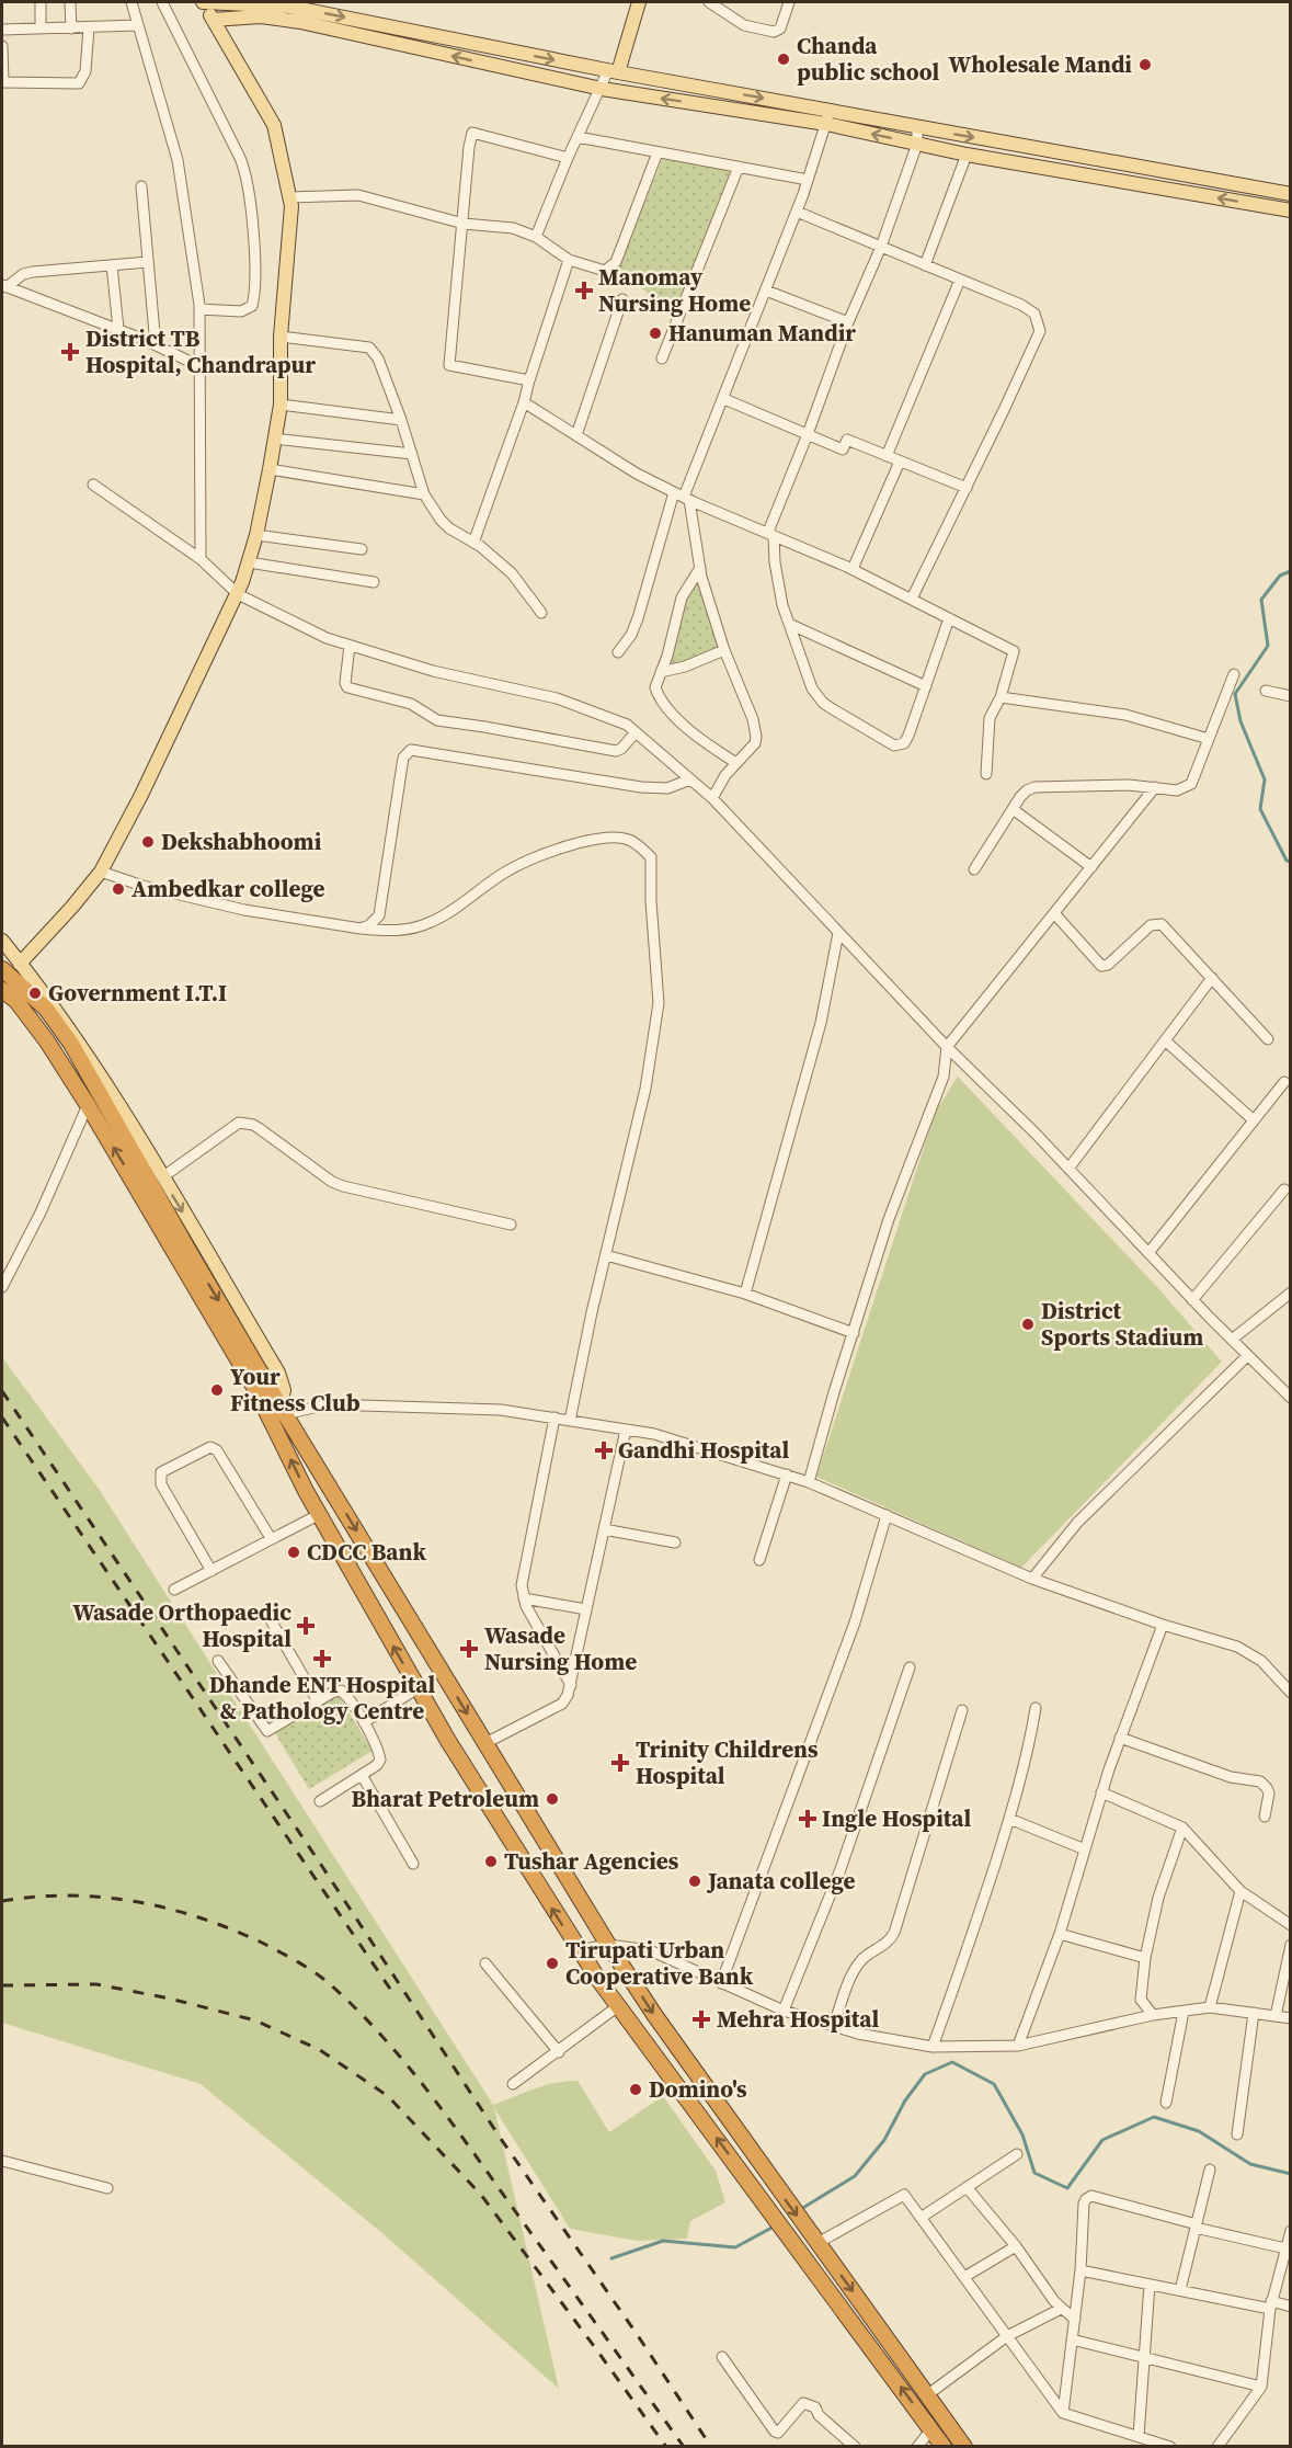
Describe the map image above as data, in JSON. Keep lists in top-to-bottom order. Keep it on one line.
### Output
{"places":{"other":["Chanda public school","Wholesale Mandi","Hanuman Mandir","Dekshabhoomi","Ambedkar college","Government I.T.I","District Sports Stadium","Your Fitness Club","CDCC Bank","Bharat Petroleum","Tushar Agencies","Janata college","Tirupati Urban Cooperative Bank","Domino's"],"health":["Manomay Nursing Home","District TB Hospital, Chandrapur","Gandhi Hospital","Wasade Orthopaedic Hospital","Wasade Nursing Home","Dhande ENT Hospital & Pathology Centre","Trinity Childrens Hospital","Ingle Hospital","Mehra Hospital"]}}
